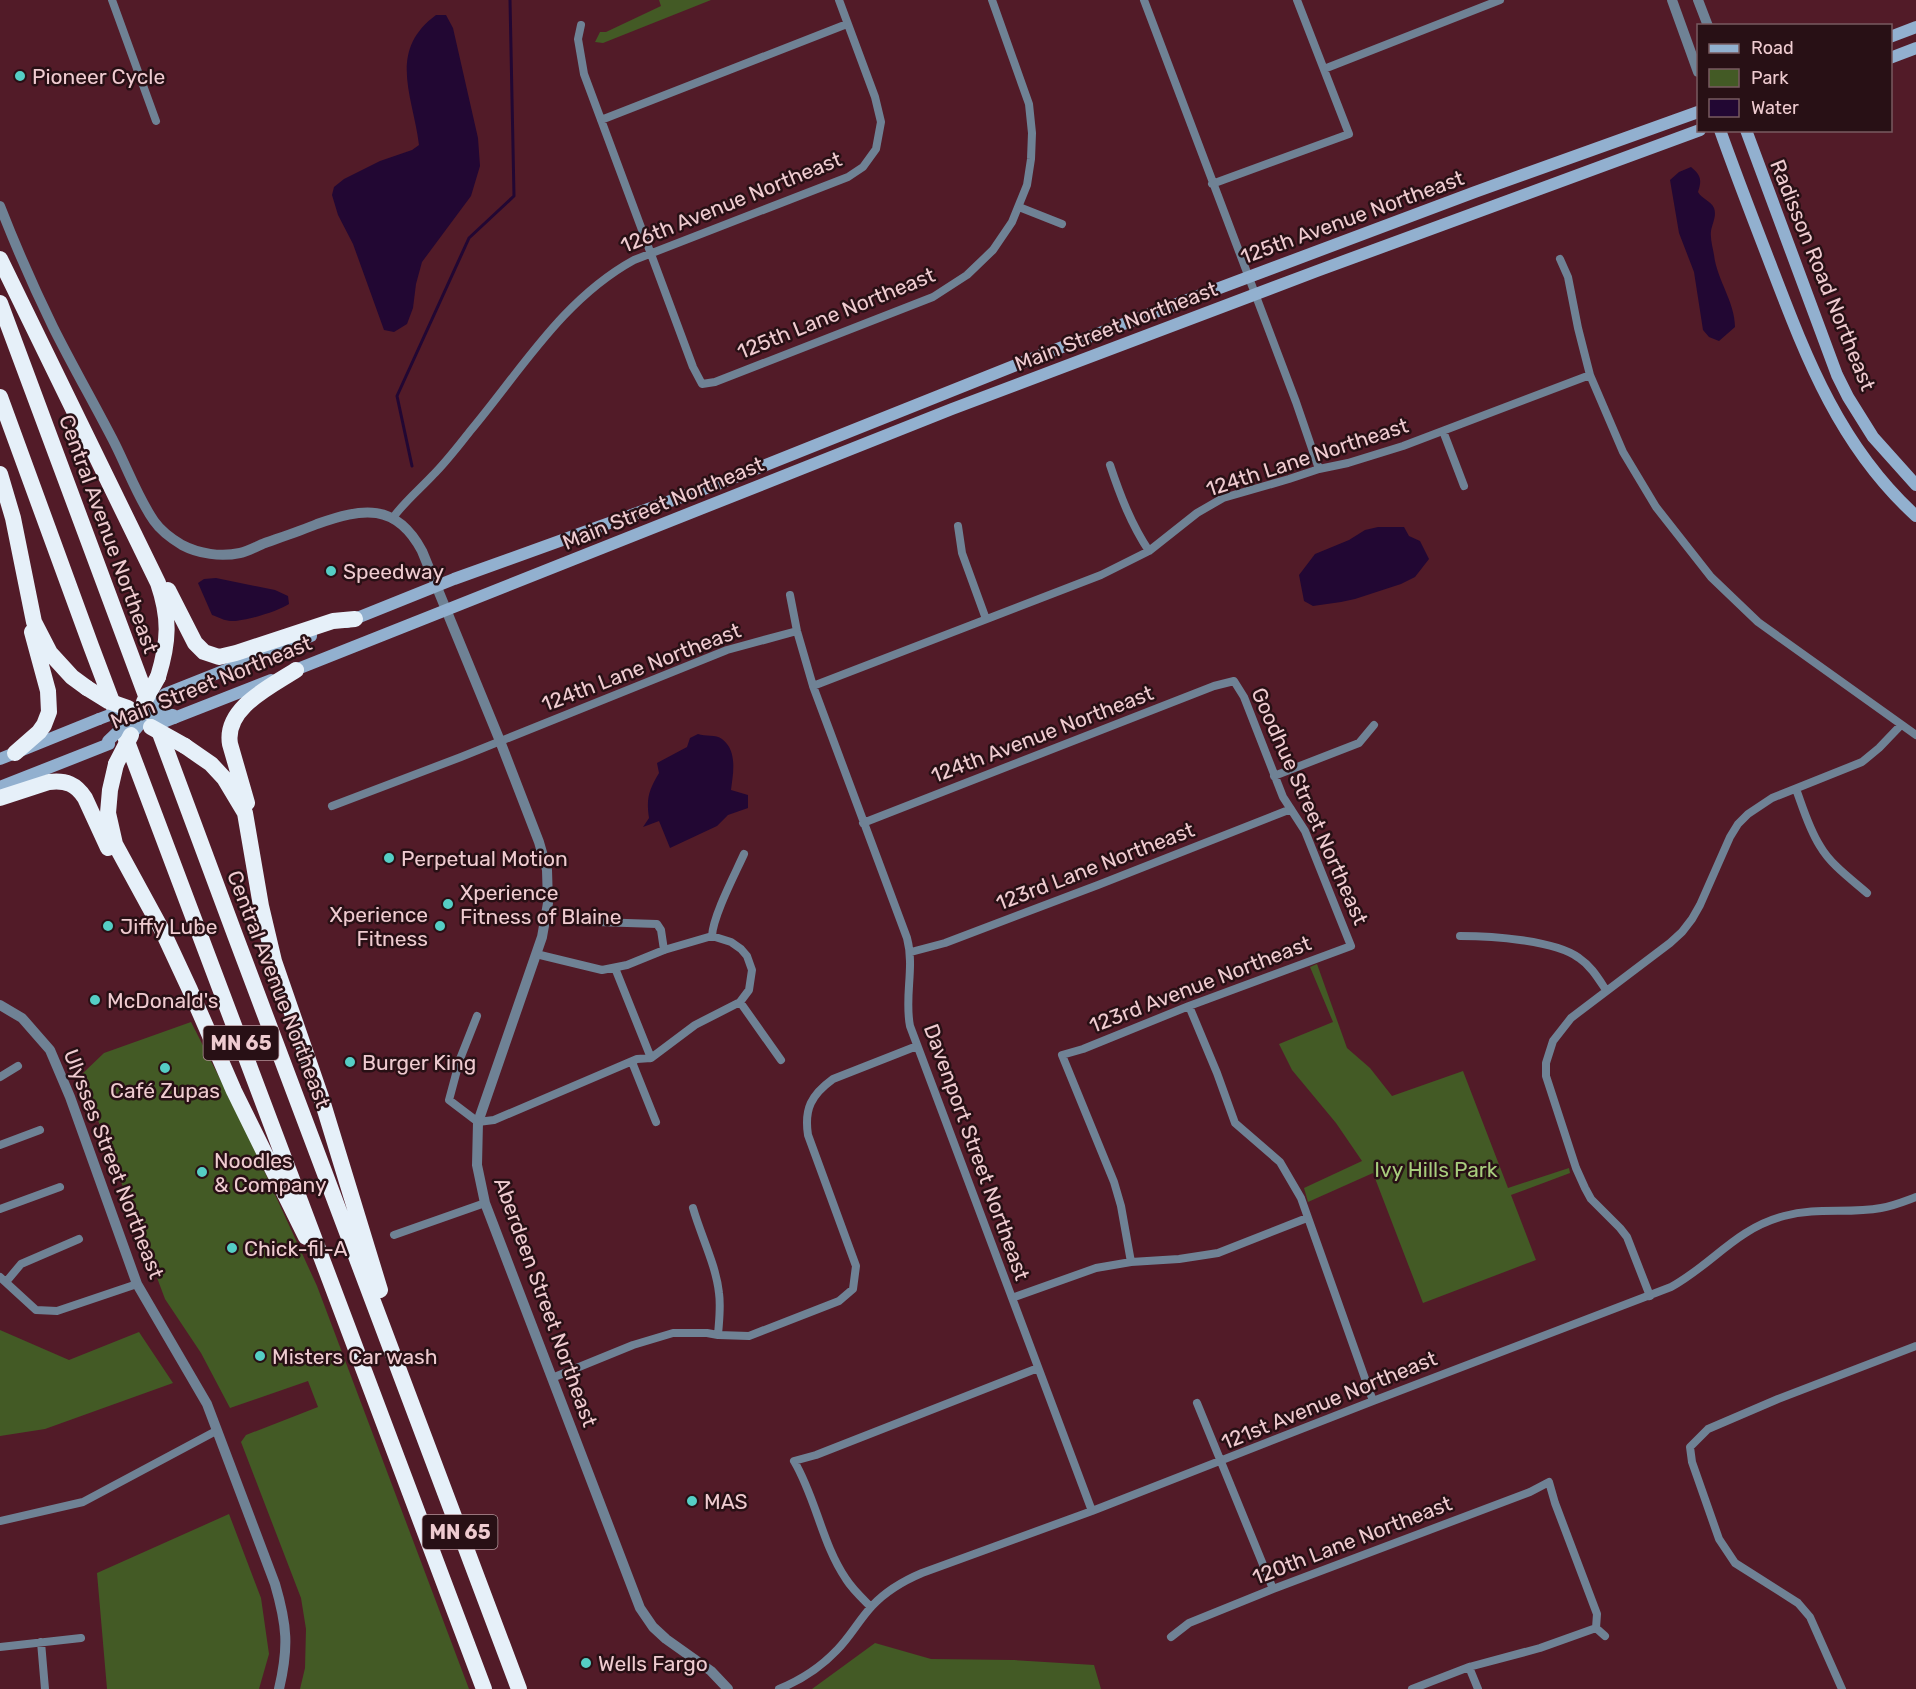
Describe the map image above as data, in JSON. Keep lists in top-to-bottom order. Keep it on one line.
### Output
{"streets":{"highway":["Central Avenue Northeast","MN 65"],"main road":["125th Avenue Northeast","Radisson Road Northeast","Main Street Northeast"],"street":["126th Avenue Northeast","125th Lane Northeast","124th Lane Northeast","124th Avenue Northeast","Goodhue Street Northeast","123rd Lane Northeast","123rd Avenue Northeast","Davenport Street Northeast","Ulysses Street Northeast","Aberdeen Street Northeast","121st Avenue Northeast","120th Lane Northeast"]},"crossings":[["126th Avenue Northeast","125th Lane Northeast"],["126th Avenue Northeast","Central Avenue Northeast"],["125th Avenue Northeast","Main Street Northeast"],["Main Street Northeast","Central Avenue Northeast"],["Main Street Northeast","Aberdeen Street Northeast"],["124th Lane Northeast","Davenport Street Northeast"],["124th Lane Northeast","Aberdeen Street Northeast"],["Central Avenue Northeast","Aberdeen Street Northeast"],["124th Avenue Northeast","Goodhue Street Northeast"],["124th Avenue Northeast","Davenport Street Northeast"],["Goodhue Street Northeast","123rd Lane Northeast"],["Goodhue Street Northeast","123rd Avenue Northeast"],["123rd Lane Northeast","Davenport Street Northeast"],["Davenport Street Northeast","121st Avenue Northeast"]],"parks":["Ivy Hills Park"],"places":["Pioneer Cycle","Speedway","Perpetual Motion","Xperience Fitness of Blaine","Jiffy Lube","Xperience Fitness","McDonald's","Burger King","Café Zupas","Noodles & Company","Chick-fil-A","Misters Car wash","MAS","Wells Fargo"],"legend":["Road","Park","Water"]}
